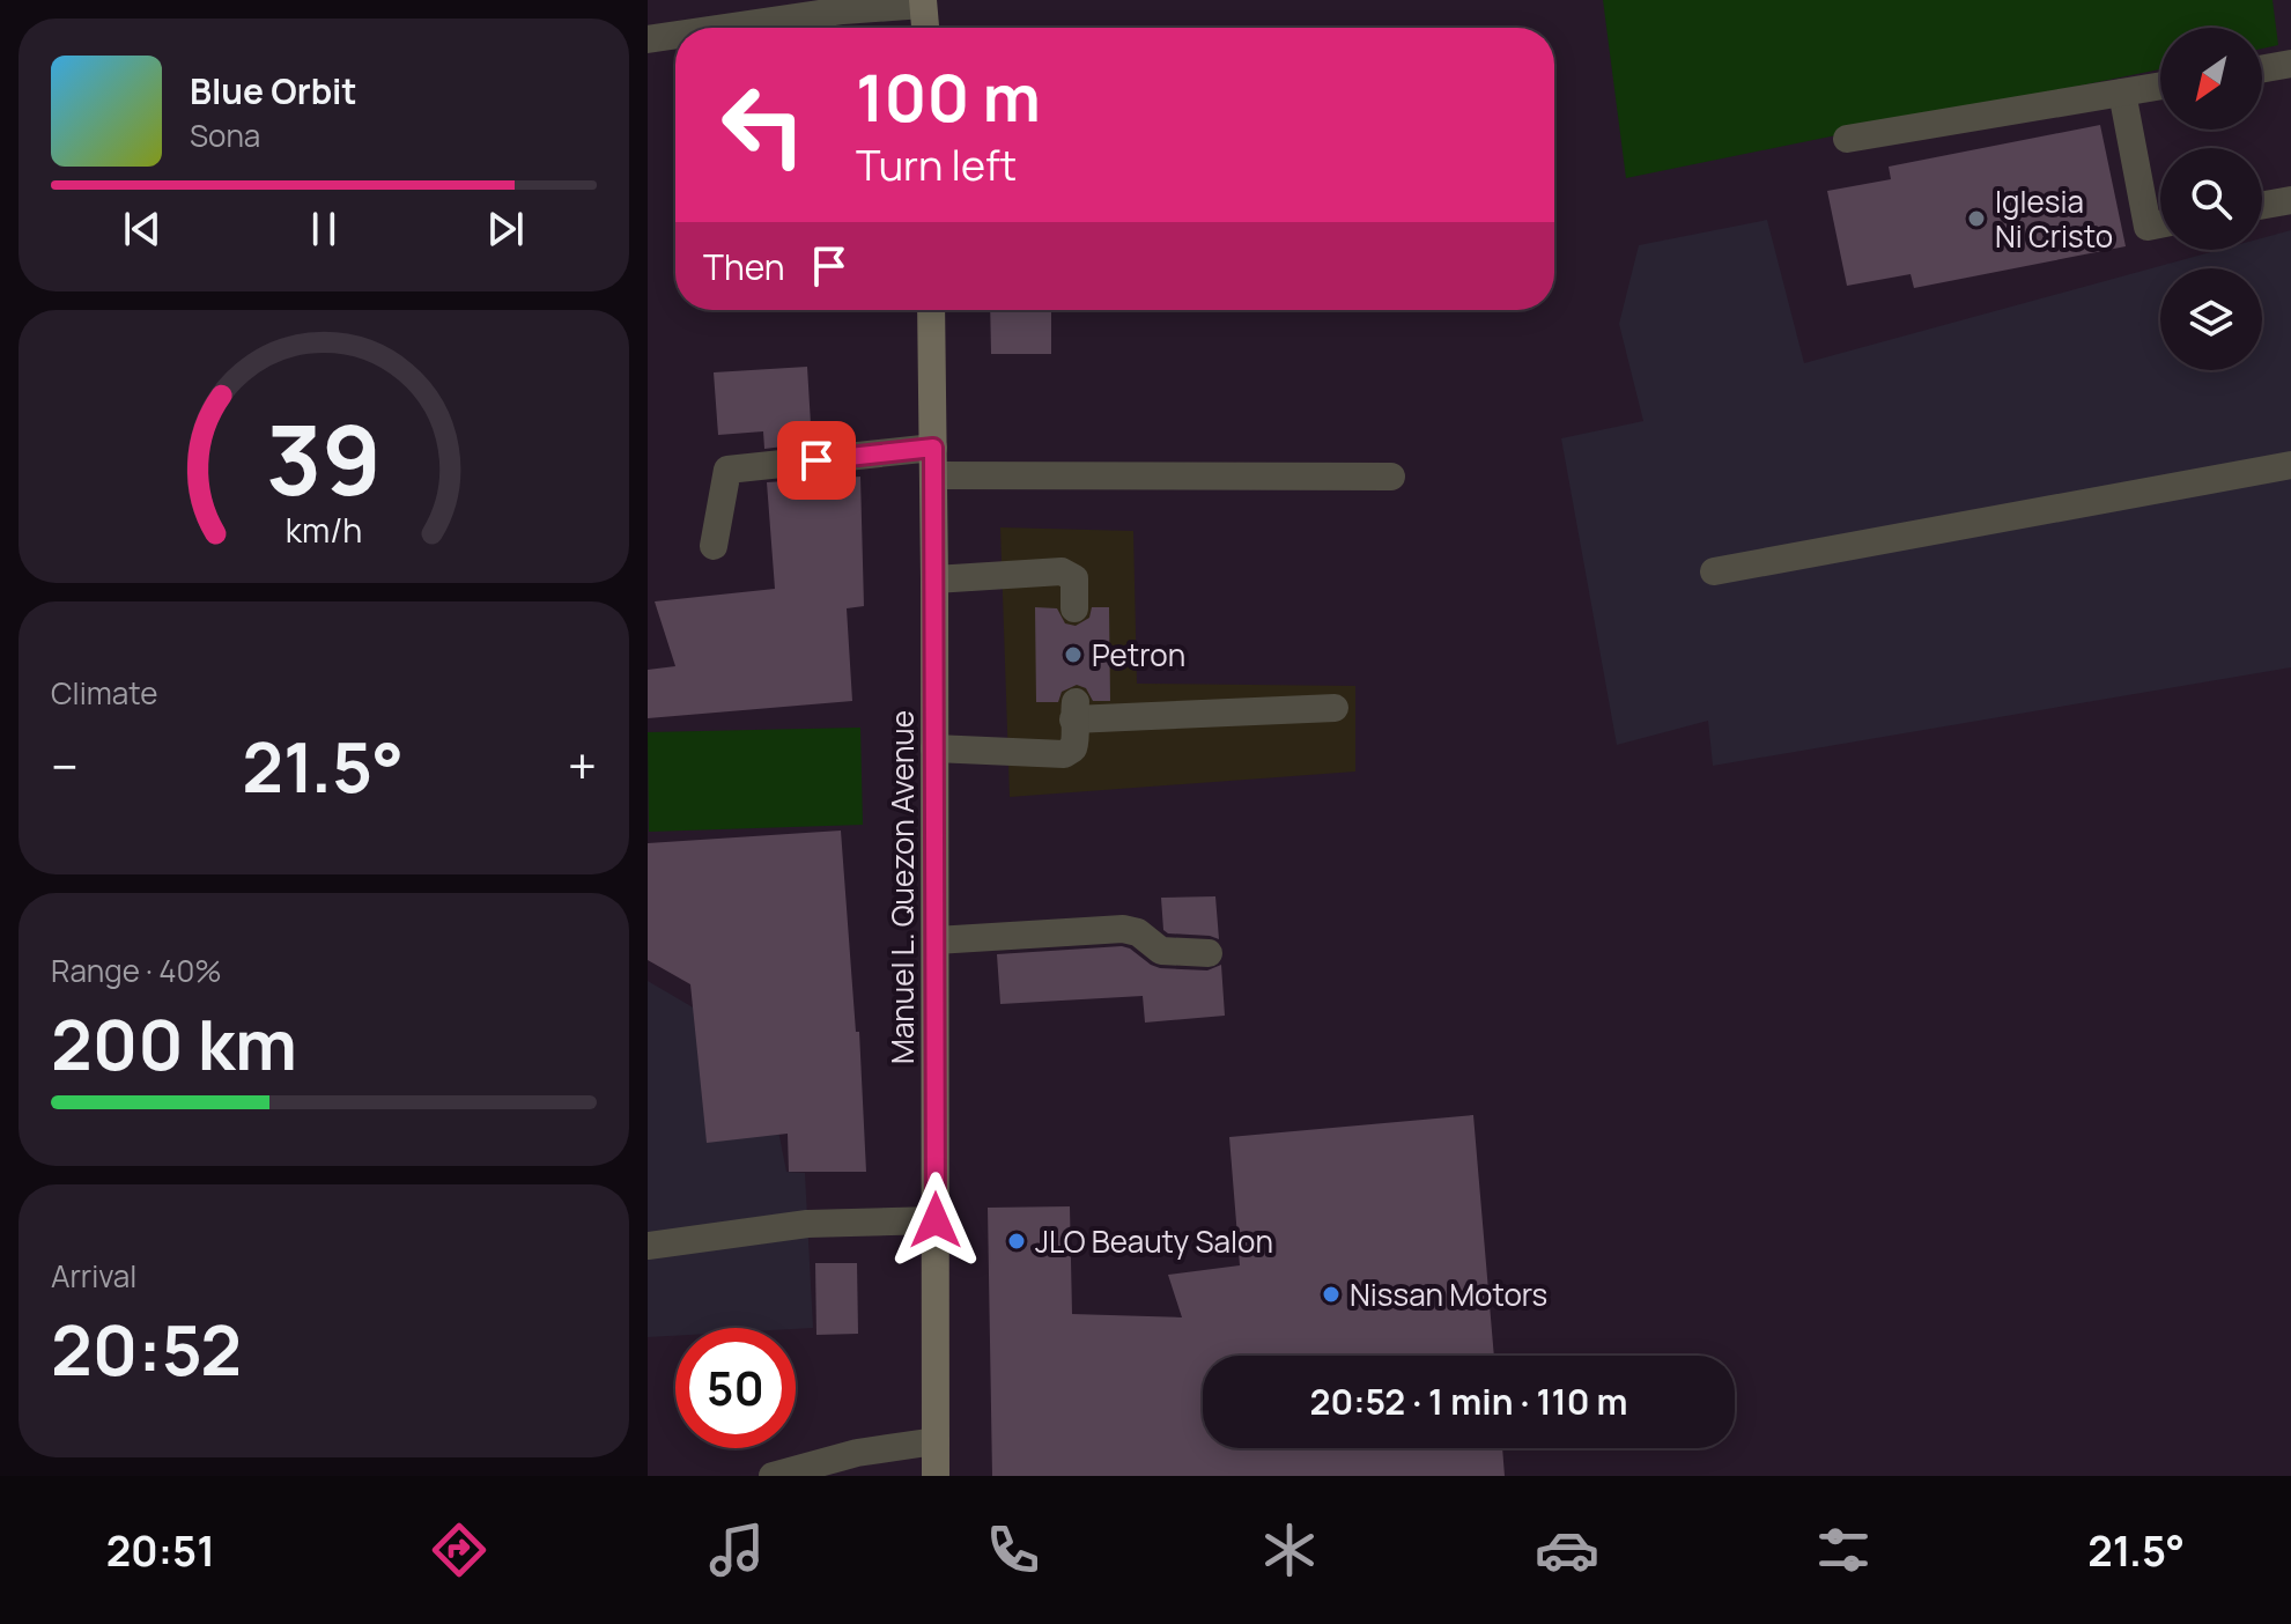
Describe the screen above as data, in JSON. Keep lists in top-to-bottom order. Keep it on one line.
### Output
{"streets":{"main road":["Manuel L. Quezon Avenue"]},"places":["Iglesia Ni Cristo","Petron","JLO Beauty Salon","Nissan Motors"],"north":"bottom left","page":{"turn":["100 m","Turn left"],"song":["Blue Orbit","Sona"],"then":"Then","tile":["Climate",["Range · 40%","200 km"],["Arrival","20:52"]],"heat":["−","21.5°","+"],"limit":"50","trip":"20:52 · 1 min · 110 m","tabs":["20:51","21.5°"],"gauge":["39","km/h"]}}
